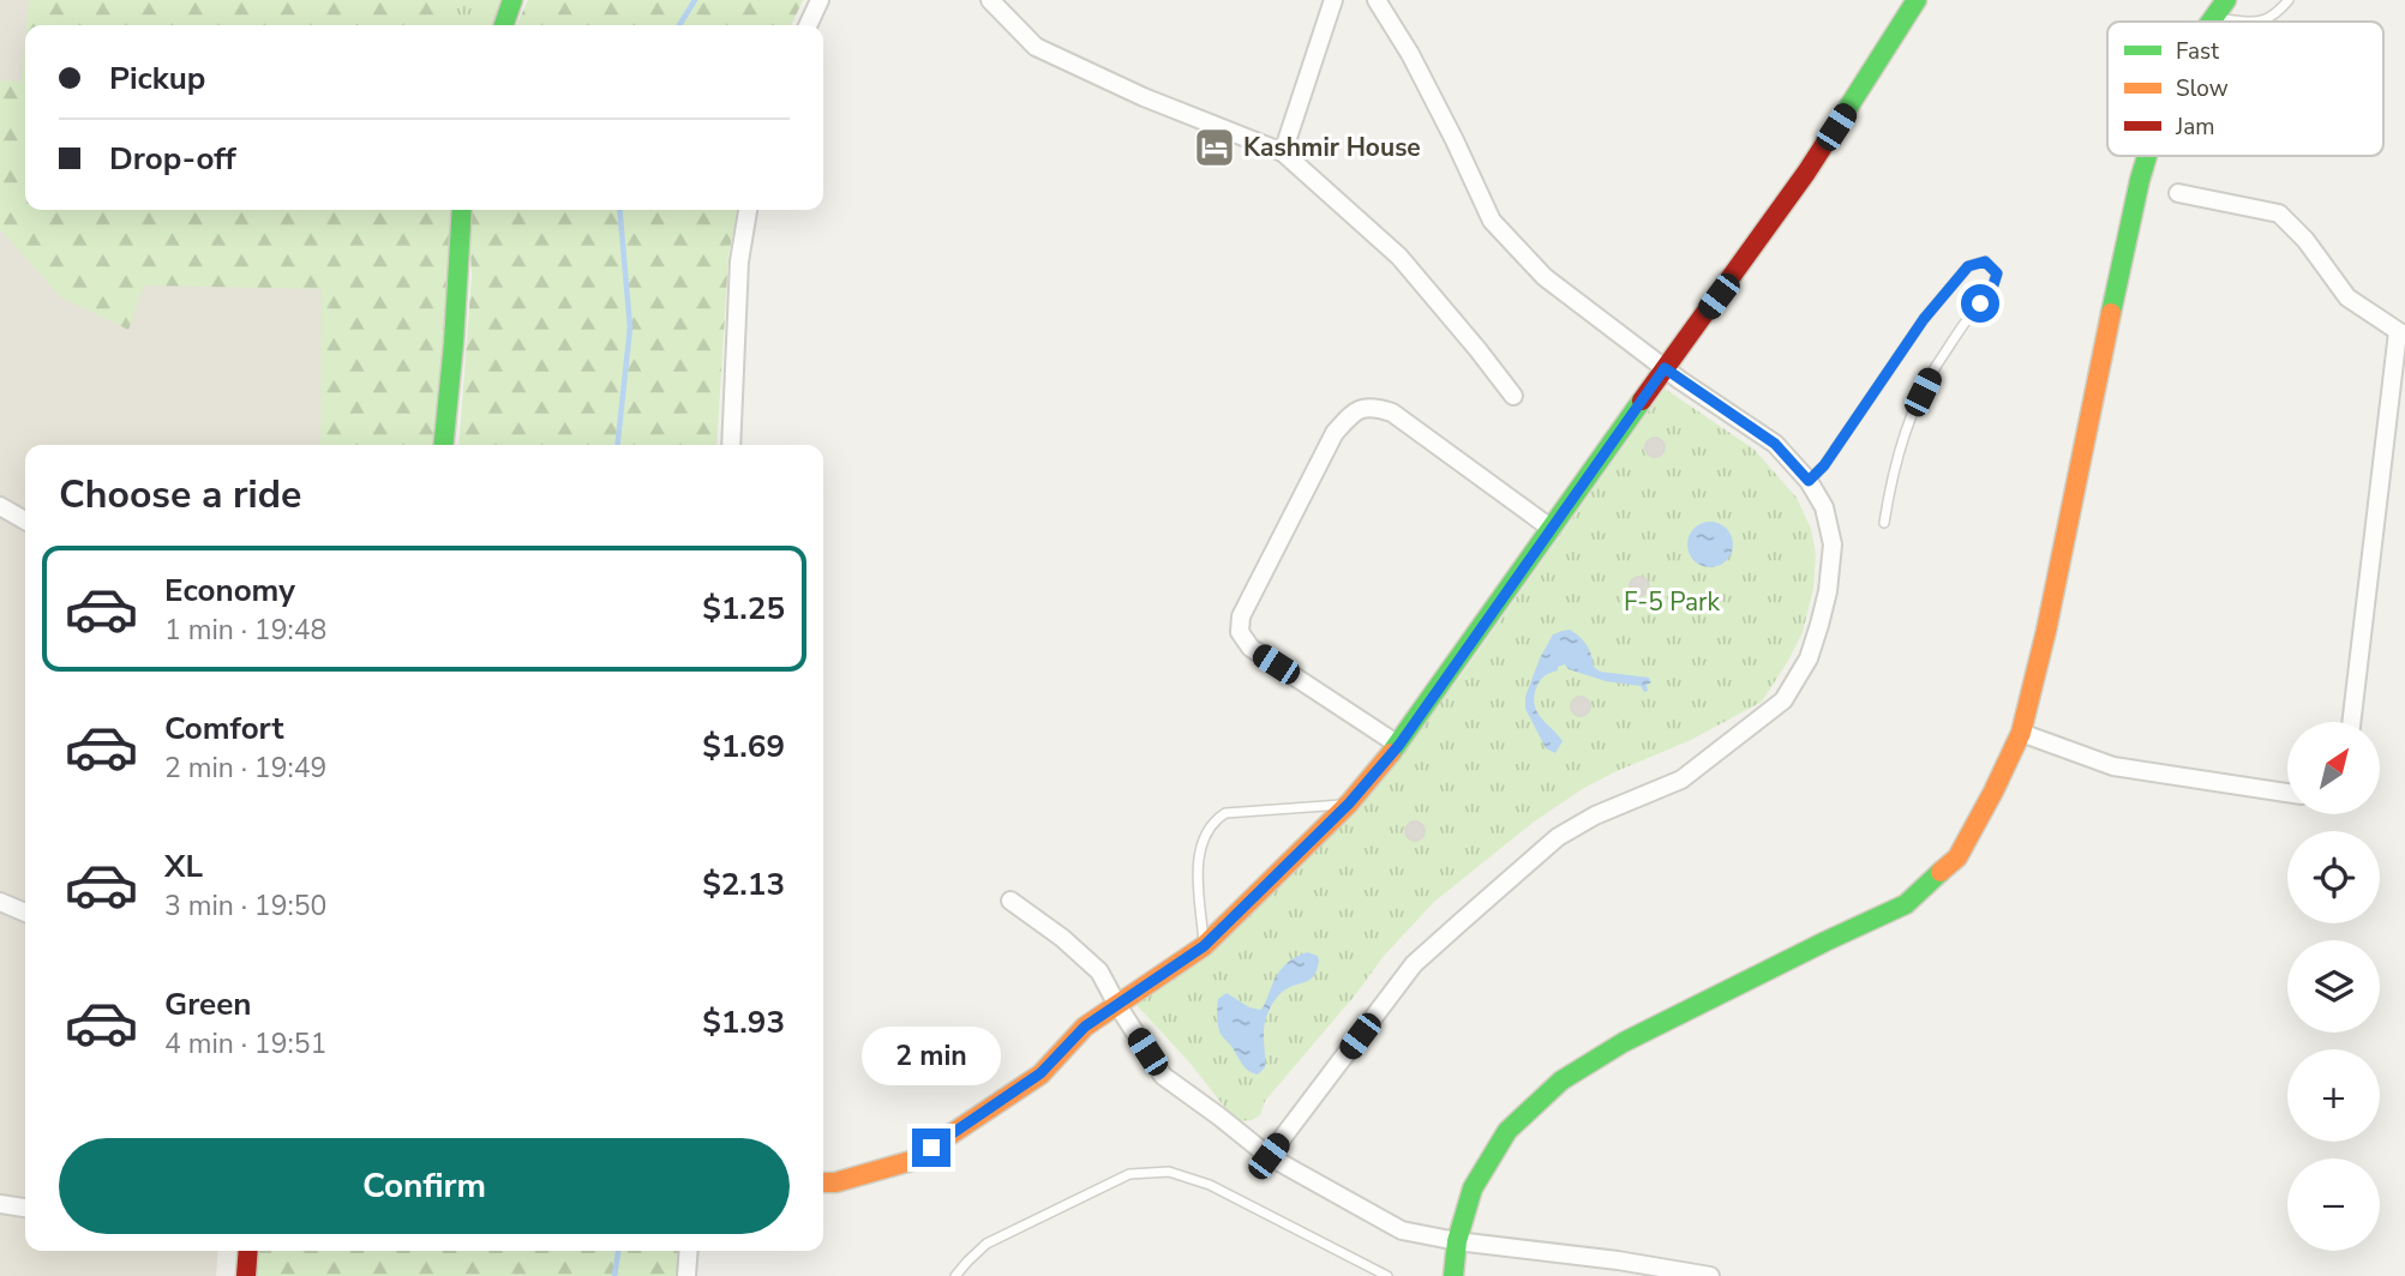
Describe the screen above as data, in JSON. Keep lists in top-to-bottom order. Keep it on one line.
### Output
{"parks":["F-5 Park"],"places":{"hotel":["Kashmir House"]},"legend":["Fast","Slow","Jam"],"north":"top right","page":{"banner":["Pickup","Drop-off"],"heading":"Choose a ride","list":[{"name":"Economy","note":"1 min · 19:48","value":"$1.25"},{"name":"Comfort","note":"2 min · 19:49","value":"$1.69"},{"name":"XL","note":"3 min · 19:50","value":"$2.13"},{"name":"Green","note":"4 min · 19:51","value":"$1.93"}],"map_buttons":["+","−"],"bubble":"2 min","buttons":"Confirm"}}
